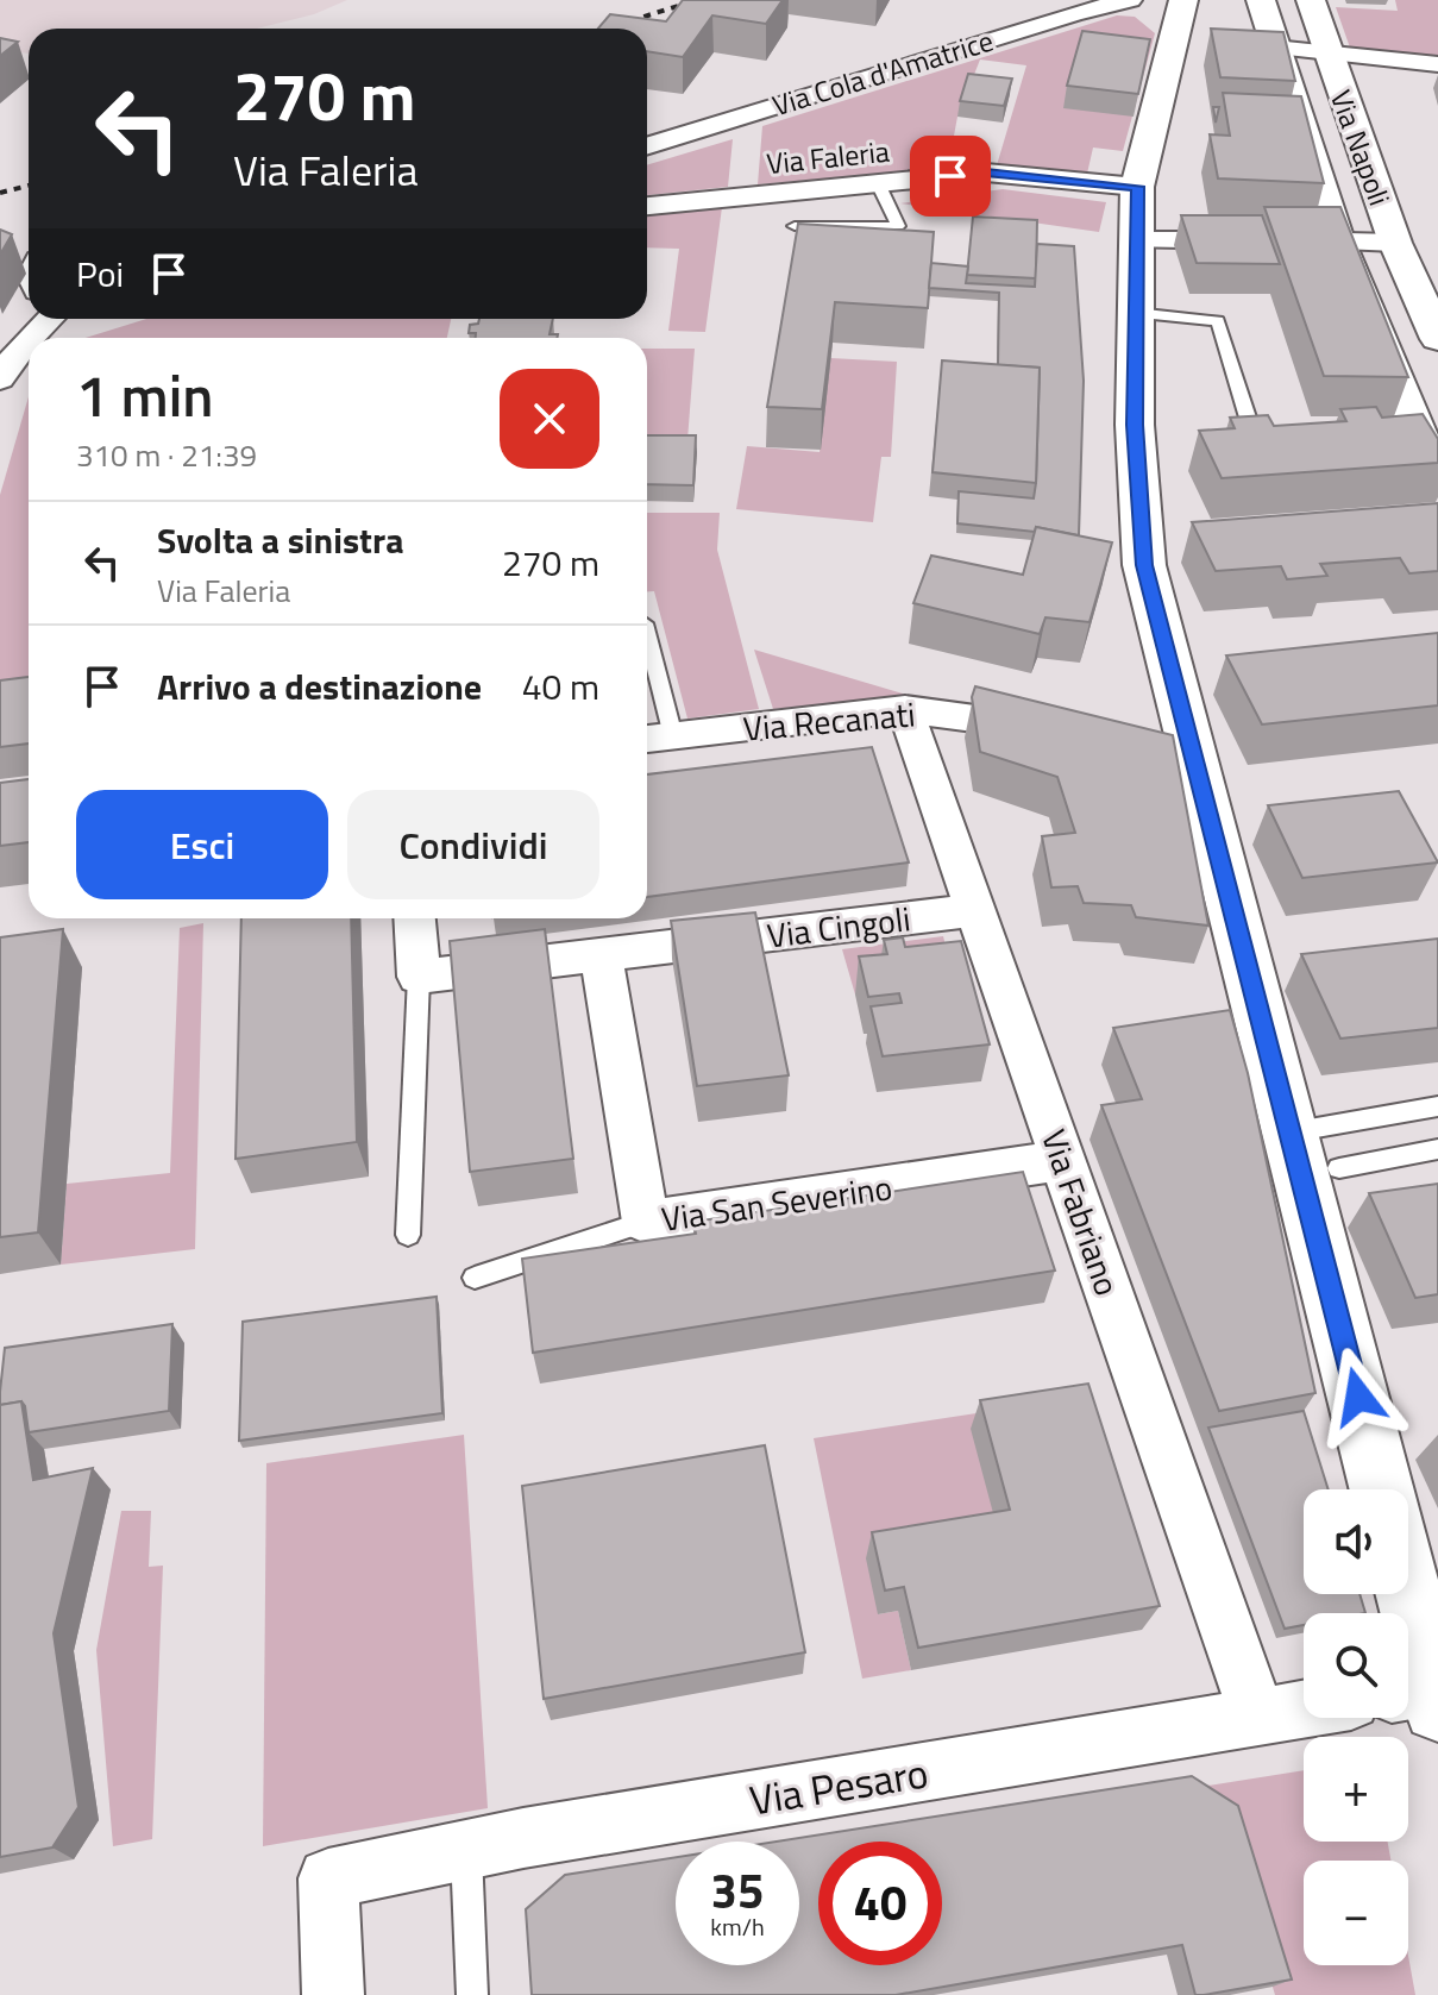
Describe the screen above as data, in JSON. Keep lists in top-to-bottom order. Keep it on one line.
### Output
{"streets":{"street":["Via Cola d'Amatrice","Via Napoli","Via Faleria","Via Recanati","Via Cingoli","Via San Severino","Via Fabriano","Via Pesaro"]},"crossings":[["Via Recanati","Via Fabriano"],["Via Cingoli","Via San Severino"],["Via Cingoli","Via Fabriano"],["Via San Severino","Via Fabriano"],["Via Fabriano","Via Pesaro"]],"page":{"turn":["270 m","Via Faleria"],"then":"Poi","heading":["1 min","310 m · 21:39"],"list":[{"name":"Svolta a sinistra","note":"Via Faleria","value":"270 m"},{"name":"Arrivo a destinazione","value":"40 m"}],"buttons":["Esci","Condividi"],"map_buttons":["+","−"],"speed":"35 km/h","limit":"40"}}
